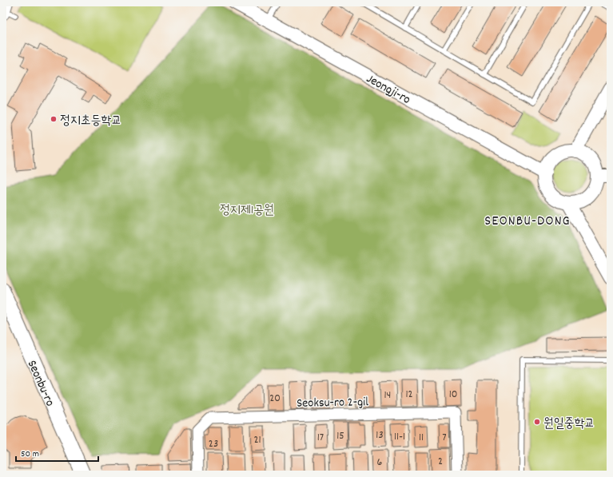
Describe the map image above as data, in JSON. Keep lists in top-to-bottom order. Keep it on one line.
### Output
{"streets":{"main road":["Seonbu-ro"],"street":["Jeongji-ro","Seoksu-ro 2-gil"]},"districts":["SEONBU-DONG"],"parks":["정지제1공원"],"places":["정지초등학교","원일중학교"],"house_numbers":["12","10","14","20","13","15","11-1","17","11","7","21","23","2","6"],"scale_bar":"50 m"}
